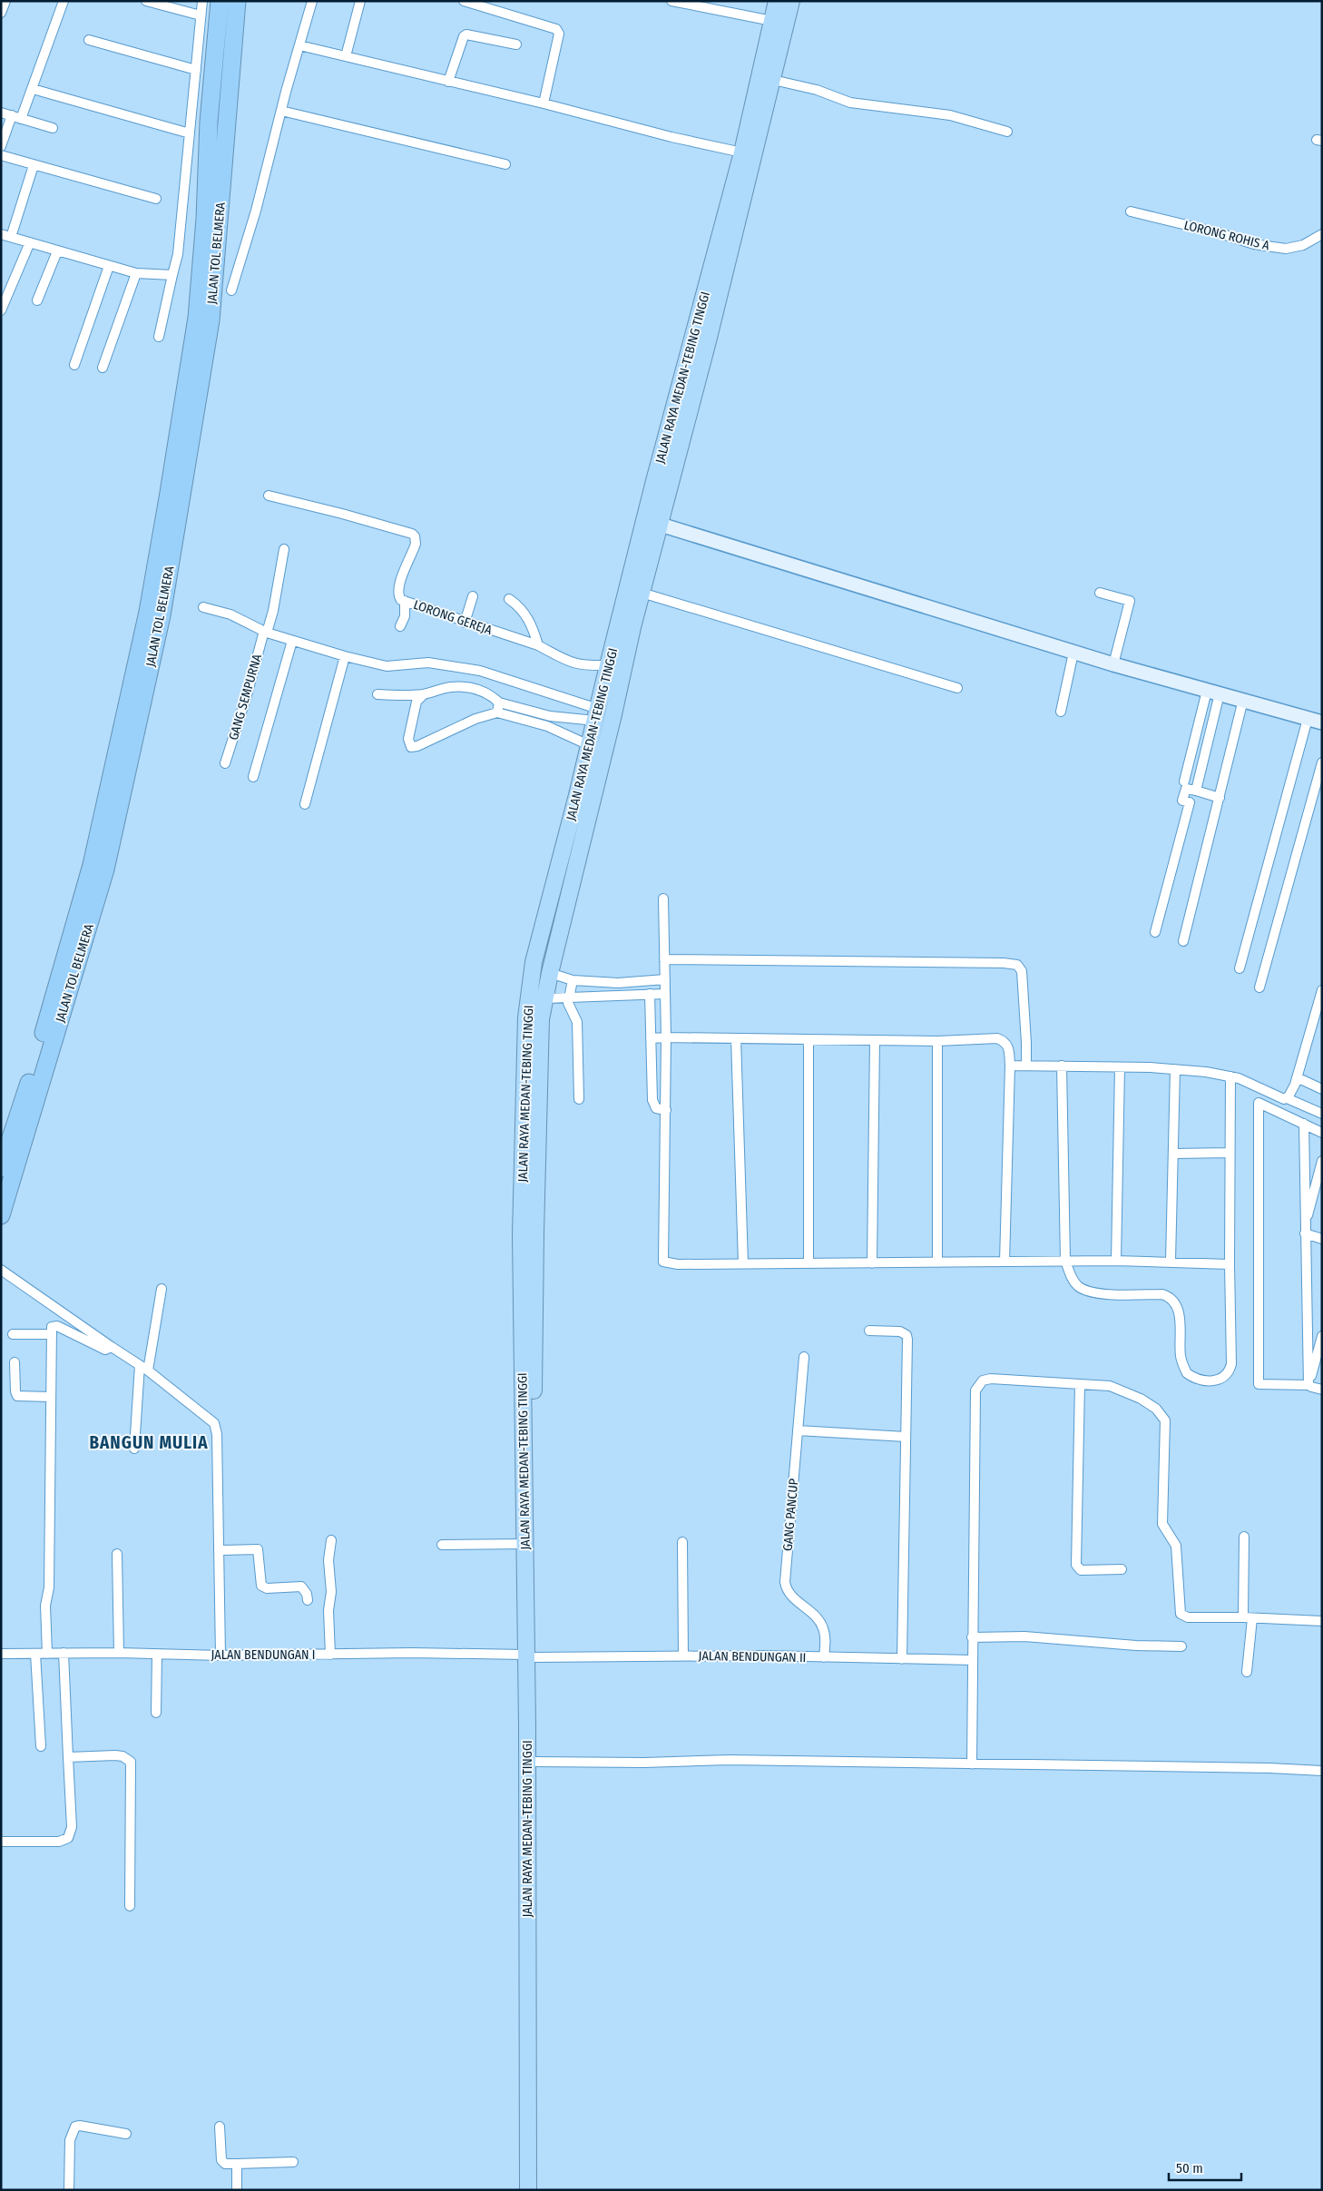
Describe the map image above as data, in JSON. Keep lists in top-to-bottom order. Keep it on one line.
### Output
{"streets":{"highway":["JALAN TOL BELMERA","JALAN RAYA MEDAN-TEBING TINGGI"],"street":["LORONG ROHIS A","LORONG GEREJA","GANG SEMPURNA","GANG PANCUP","JALAN BENDUNGAN I","JALAN BENDUNGAN II"]},"crossings":[["JALAN RAYA MEDAN-TEBING TINGGI","LORONG GEREJA"],["JALAN RAYA MEDAN-TEBING TINGGI","JALAN BENDUNGAN I"],["JALAN RAYA MEDAN-TEBING TINGGI","JALAN BENDUNGAN II"],["GANG PANCUP","JALAN BENDUNGAN II"],["JALAN BENDUNGAN I","JALAN BENDUNGAN II"]],"districts":["BANGUN MULIA"],"scale_bar":"50 m"}
